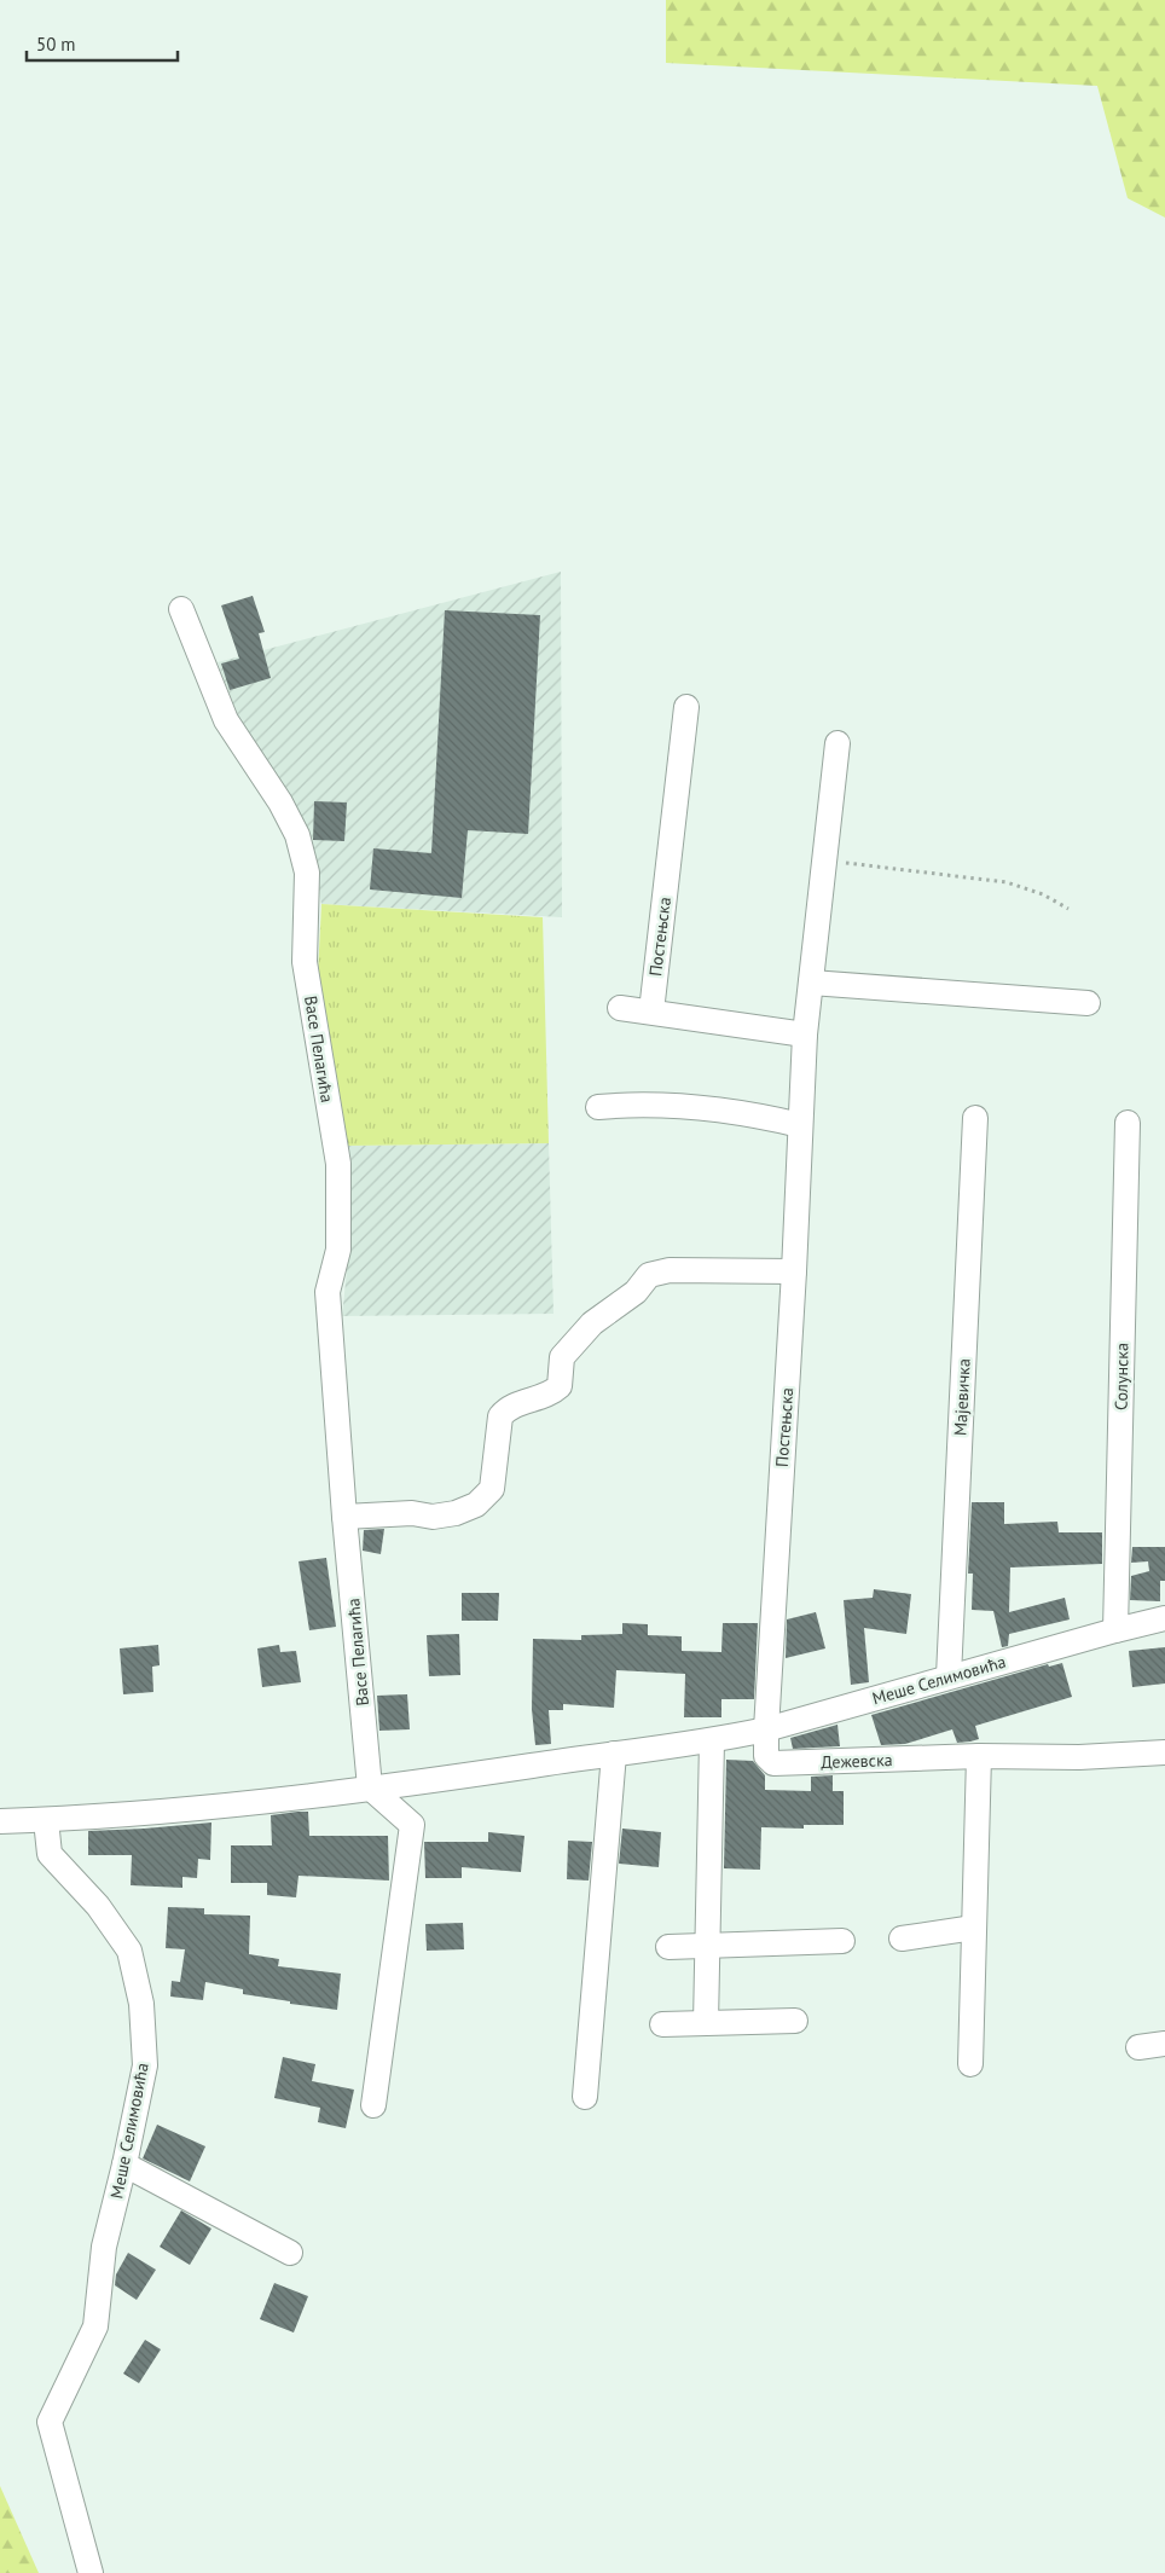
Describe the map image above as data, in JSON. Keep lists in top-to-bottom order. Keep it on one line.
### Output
{"streets":{"street":["Постењска","Васе Пелагића","Солунска","Мајевичка","Меше Селимовића","Дежевска"]},"crossings":[["Постењска","Меше Селимовића"],["Постењска","Дежевска"],["Васе Пелагића","Меше Селимовића"],["Солунска","Меше Селимовића"],["Мајевичка","Меше Селимовића"],["Меше Селимовића","Дежевска"]],"scale_bar":"50 m"}
